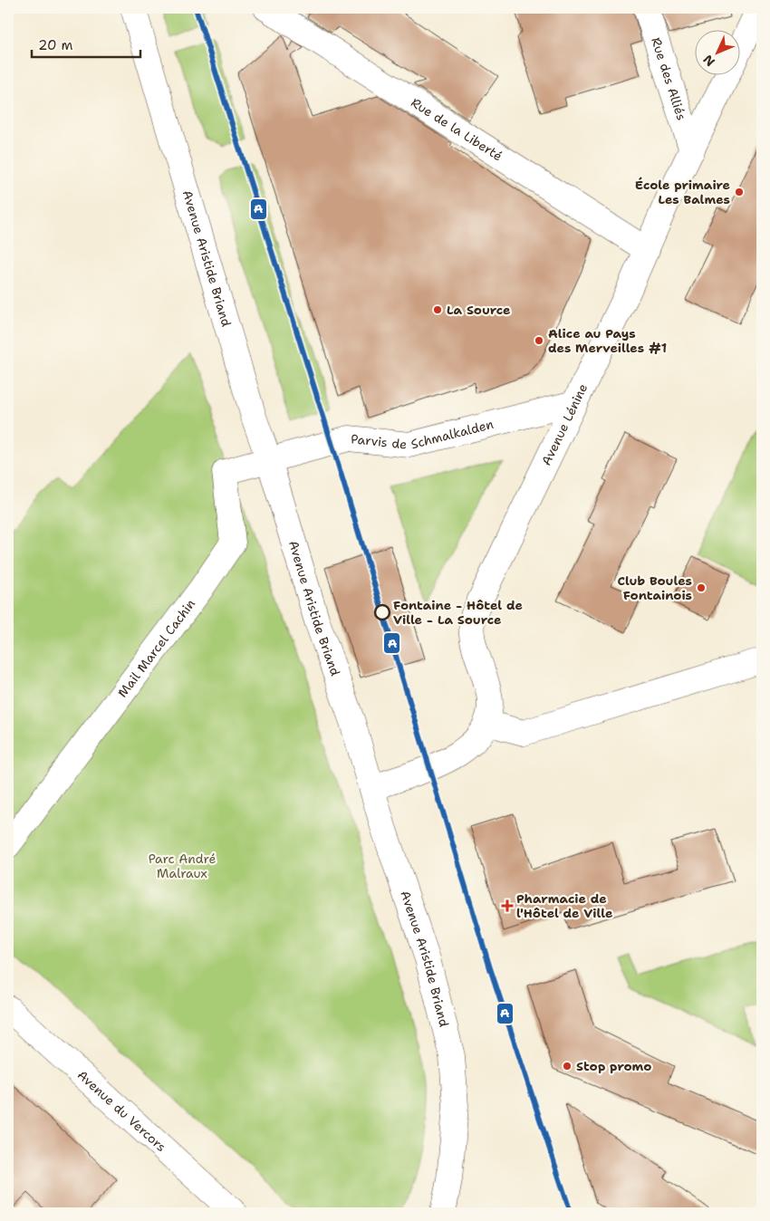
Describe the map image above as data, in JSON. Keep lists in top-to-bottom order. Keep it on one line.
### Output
{"streets":{"street":["Rue des Alliés","Rue de la Liberté","Avenue Aristide Briand","Avenue Lénine","Parvis de Schmalkalden","Mail Marcel Cachin","Avenue du Vercors"]},"crossings":[["Rue des Alliés","Avenue Lénine"],["Rue de la Liberté","Avenue Lénine"],["Avenue Aristide Briand","Avenue Lénine"],["Avenue Aristide Briand","Parvis de Schmalkalden"],["Avenue Aristide Briand","Mail Marcel Cachin"],["Avenue Lénine","Parvis de Schmalkalden"],["Parvis de Schmalkalden","Mail Marcel Cachin"]],"parks":["Parc André Malraux"],"places":{"other":["École primaire Les Balmes","La Source","Alice au Pays des Merveilles #1","Club Boules Fontainois","Fontaine - Hôtel de Ville - La Source","Stop promo"],"health":["Pharmacie de l'Hôtel de Ville"]},"lines":["transit line A"],"scale_bar":"20 m","north":"bottom left"}
